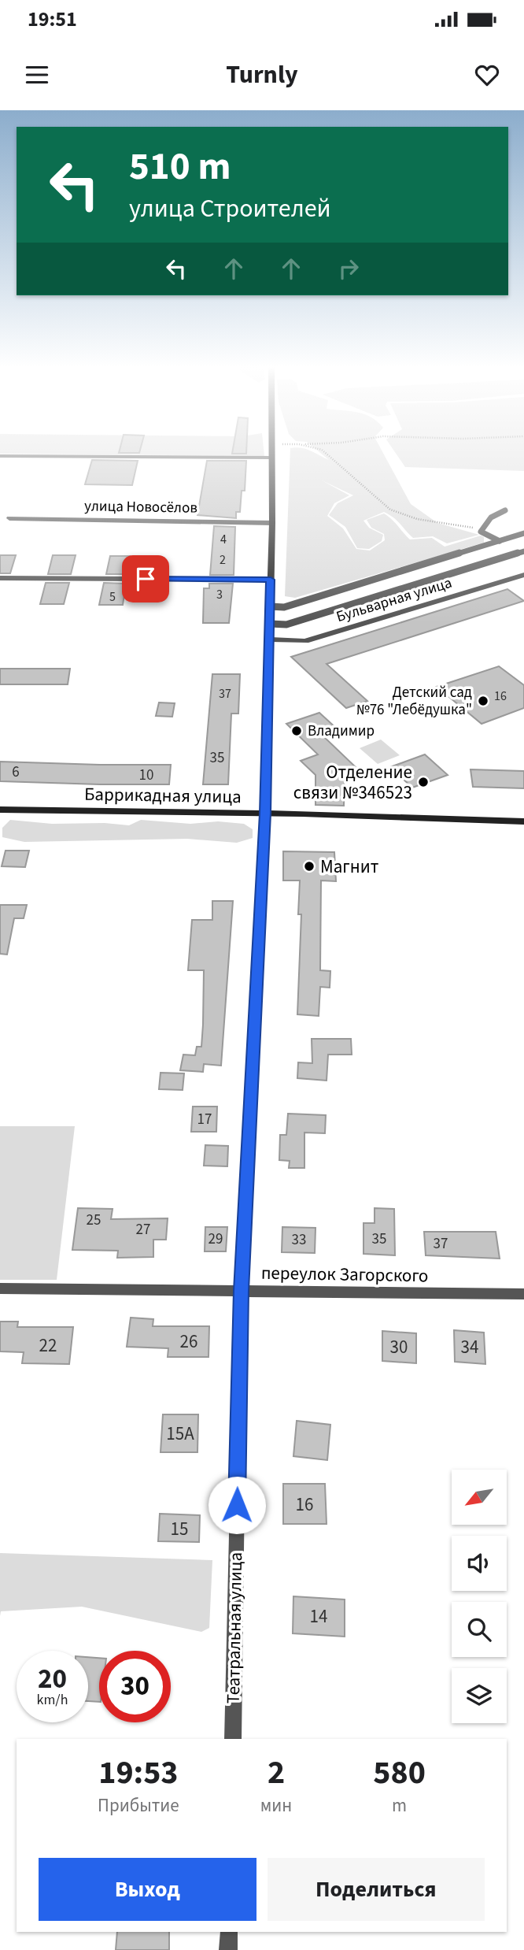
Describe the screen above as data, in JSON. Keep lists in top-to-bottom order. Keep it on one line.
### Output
{"streets":{"main road":["Баррикадная улица","Театральная улица"],"street":["улица Новосёлов","Бульварная улица","переулок Загорского"]},"crossings":[["улица Новосёлов","Театральная улица"],["Бульварная улица","Театральная улица"],["Баррикадная улица","Театральная улица"],["переулок Загорского","Театральная улица"]],"places":["Детский сад №76 \"Лебёдушка\"","Владимир","Отделение связи №346523","Магнит"],"house_numbers":["4","2","3","5","37","16","35","6","10","17","25","27","29","35","33","37","26","22","30","34","15А","16","15","14"],"north":"bottom left","page":{"status":"19:51","header":"Turnly","turn":["510 m","улица Строителей"],"speed":"20 km/h","limit":"30","eta":["19:53","Прибытие","2","мин","580","m"],"buttons":["Выход","Поделиться"]}}
